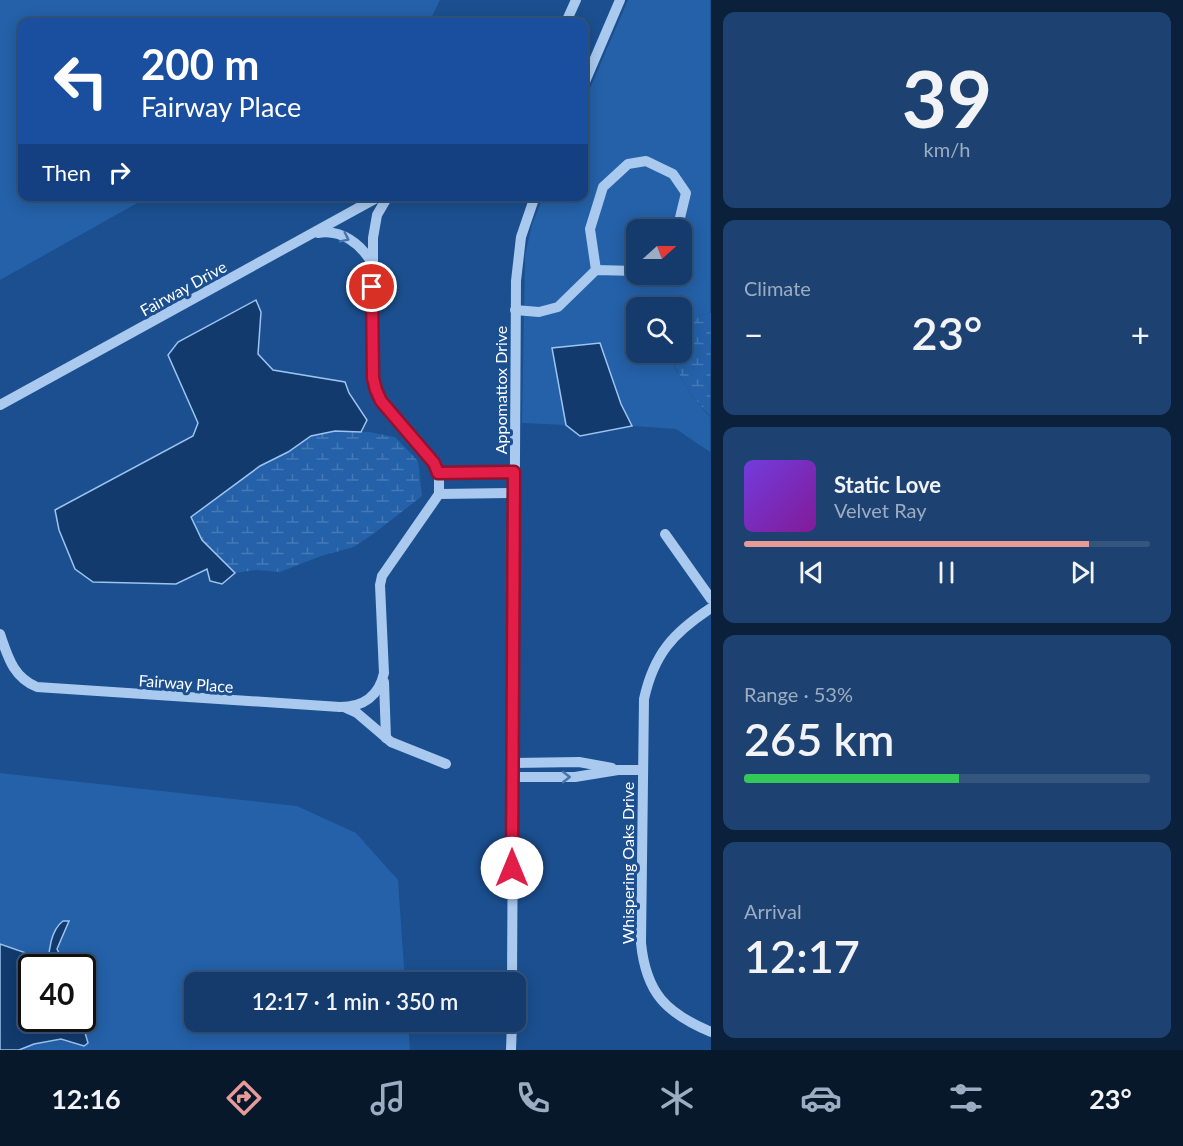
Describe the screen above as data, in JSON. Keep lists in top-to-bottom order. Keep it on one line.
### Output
{"streets":{"street":["Fairway Drive","Appomattox Drive","Fairway Place","Whispering Oaks Drive"]},"north":"right","page":{"tile":[["39","km/h"],"Climate",["Range · 53%","265 km"],["Arrival","12:17"]],"turn":["200 m","Fairway Place"],"then":"Then","heat":["−","23°","+"],"song":["Static Love","Velvet Ray"],"limit":"40","trip":"12:17 · 1 min · 350 m","tabs":["12:16","23°"]}}
